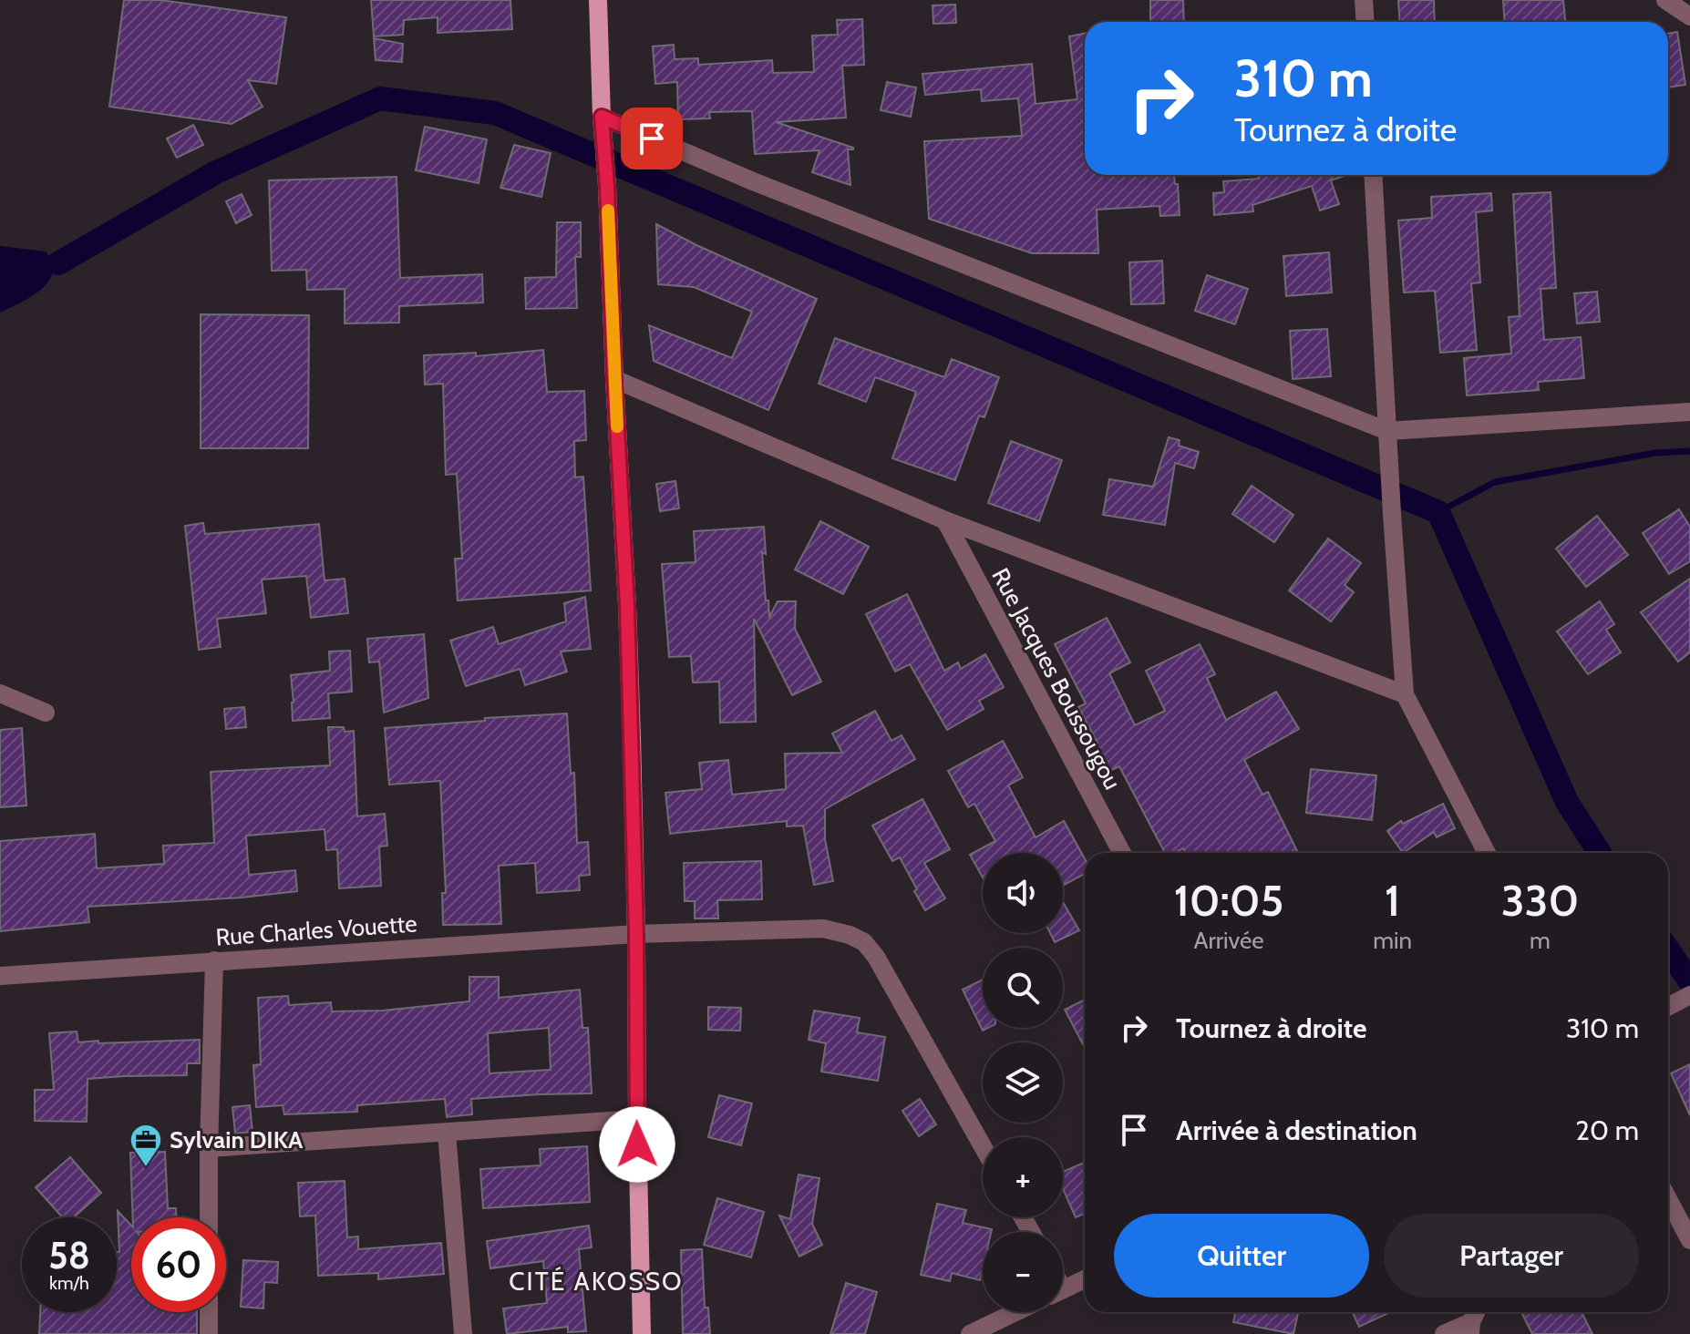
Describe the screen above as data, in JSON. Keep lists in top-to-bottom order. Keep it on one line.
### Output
{"streets":{"street":["Rue Jacques Boussougou","Rue Charles Vouette"]},"districts":["CITÉ AKOSSO"],"places":{"office":["Sylvain DIKA"]},"page":{"turn":["310 m","Tournez à droite"],"map_buttons":["+","−"],"eta":["10:05","Arrivée","1","min","330","m"],"list":[{"name":"Tournez à droite","value":"310 m"},{"name":"Arrivée à destination","value":"20 m"}],"buttons":["Quitter","Partager"],"speed":"58 km/h","limit":"60"}}
